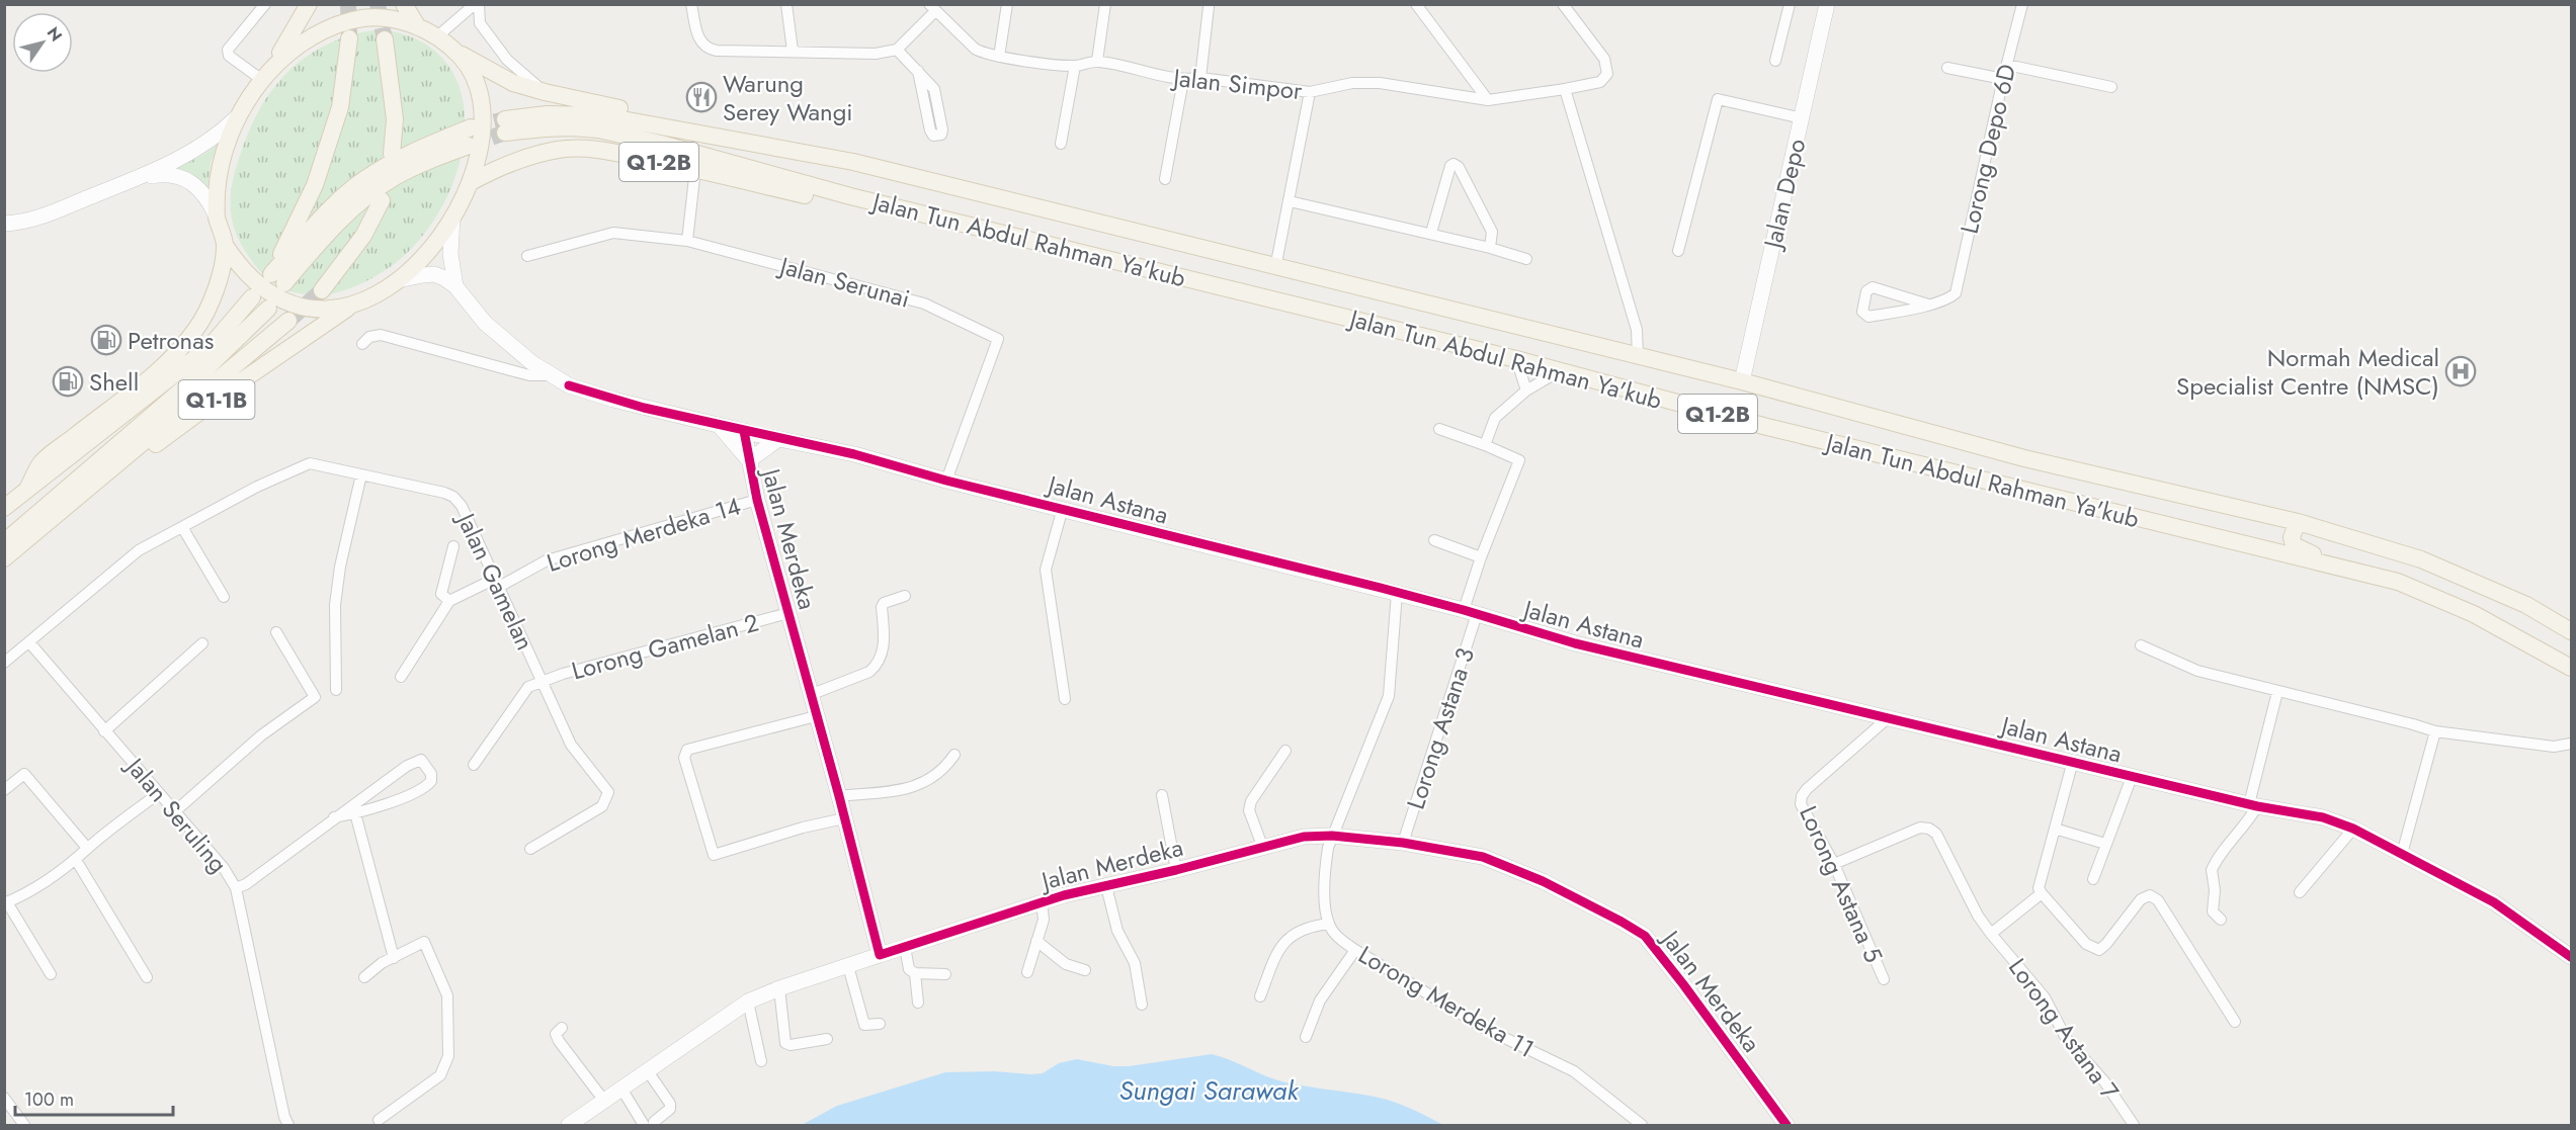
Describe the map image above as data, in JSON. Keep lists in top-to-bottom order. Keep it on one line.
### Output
{"streets":{"main road":["Q1-2B","Jalan Depo","Jalan Tun Abdul Rahman Ya'kub","Q1-1B","Jalan Astana","Jalan Merdeka"],"street":["Jalan Simpor","Lorong Depo 6D","Jalan Serunai","Lorong Merdeka 14","Jalan Gamelan","Lorong Gamelan 2","Lorong Astana 3","Jalan Seruling","Lorong Astana 5","Lorong Merdeka 11","Lorong Astana 7"]},"crossings":[["Q1-2B","Jalan Tun Abdul Rahman Ya'kub"],["Jalan Depo","Jalan Tun Abdul Rahman Ya'kub"],["Jalan Serunai","Jalan Astana"],["Jalan Astana","Jalan Merdeka"],["Jalan Astana","Lorong Astana 3"],["Jalan Astana","Lorong Astana 5"],["Lorong Merdeka 14","Jalan Merdeka"],["Lorong Merdeka 14","Jalan Gamelan"],["Jalan Merdeka","Lorong Gamelan 2"],["Jalan Merdeka","Lorong Astana 3"],["Jalan Gamelan","Lorong Gamelan 2"],["Jalan Gamelan","Jalan Seruling"],["Lorong Astana 5","Lorong Astana 7"]],"water":["Sungai Sarawak"],"places":{"restaurant":["Warung Serey Wangi"],"fuel station":["Petronas","Shell"],"hospital":["Normah Medical Specialist Centre (NMSC)"]},"scale_bar":"100 m","north":"top right"}
